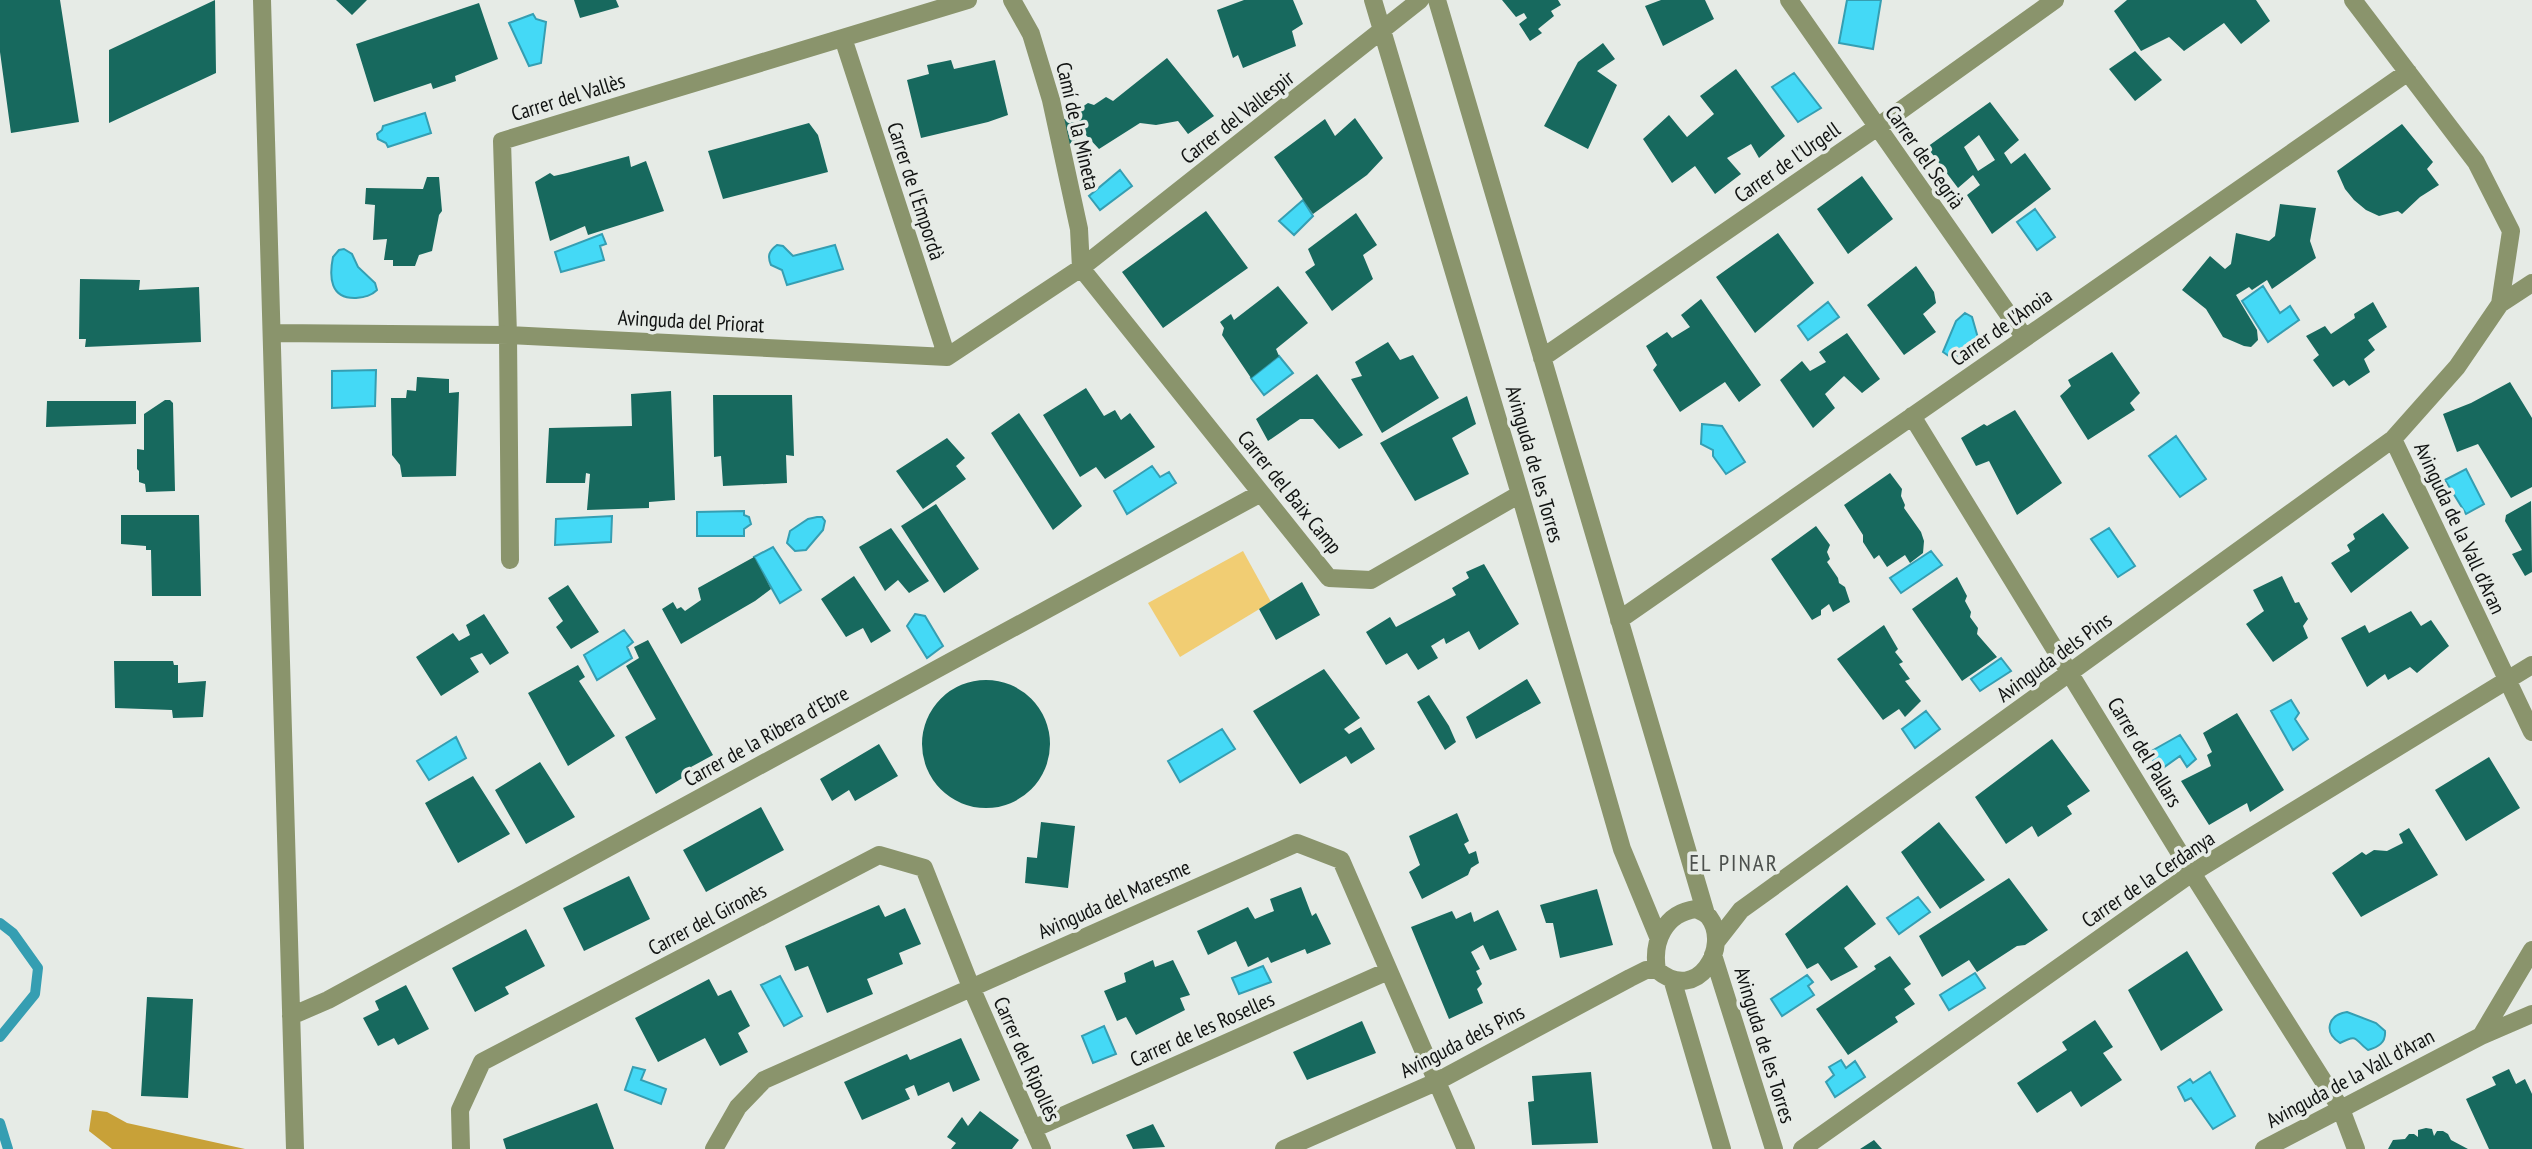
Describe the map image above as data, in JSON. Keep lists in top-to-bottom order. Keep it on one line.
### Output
{"streets":{"street":["Carrer del Vallès","Carrer del Vallespir","Camí de la Mineta","Carrer del Segrià","Carrer de l'Urgell","Carrer de l'Empordà","Avinguda del Priorat","Carrer de l'Anoia","Avinguda de les Torres","Carrer del Baix Camp","Avinguda de la Vall d'Aran","Avinguda dels Pins","Carrer de la Ribera d'Ebre","Carrer del Pallars","Carrer de la Cerdanya","Avinguda del Maresme","Carrer del Gironès","Carrer de les Roselles","Carrer del Ripollès"]},"crossings":[["Carrer del Vallès","Carrer de l'Empordà"],["Carrer del Vallès","Avinguda del Priorat"],["Carrer del Vallespir","Camí de la Mineta"],["Carrer del Vallespir","Avinguda de les Torres"],["Carrer del Vallespir","Carrer del Baix Camp"],["Camí de la Mineta","Carrer del Baix Camp"],["Carrer del Segrià","Carrer de l'Urgell"],["Carrer del Segrià","Carrer de l'Anoia"],["Carrer de l'Urgell","Avinguda de les Torres"],["Carrer de l'Empordà","Avinguda del Priorat"],["Carrer de l'Anoia","Avinguda de les Torres"],["Carrer de l'Anoia","Avinguda de la Vall d'Aran"],["Carrer de l'Anoia","Carrer del Pallars"],["Avinguda de les Torres","Carrer del Baix Camp"],["Avinguda de les Torres","Avinguda dels Pins"],["Carrer del Baix Camp","Carrer de la Ribera d'Ebre"],["Avinguda de la Vall d'Aran","Avinguda dels Pins"],["Avinguda de la Vall d'Aran","Carrer del Pallars"],["Avinguda de la Vall d'Aran","Carrer de la Cerdanya"],["Avinguda dels Pins","Carrer del Pallars"],["Avinguda dels Pins","Avinguda del Maresme"],["Carrer del Pallars","Carrer de la Cerdanya"],["Avinguda del Maresme","Carrer del Gironès"],["Avinguda del Maresme","Carrer de les Roselles"],["Avinguda del Maresme","Carrer del Ripollès"],["Carrer del Gironès","Carrer del Ripollès"],["Carrer de les Roselles","Carrer del Ripollès"]],"districts":["EL PINAR"]}
